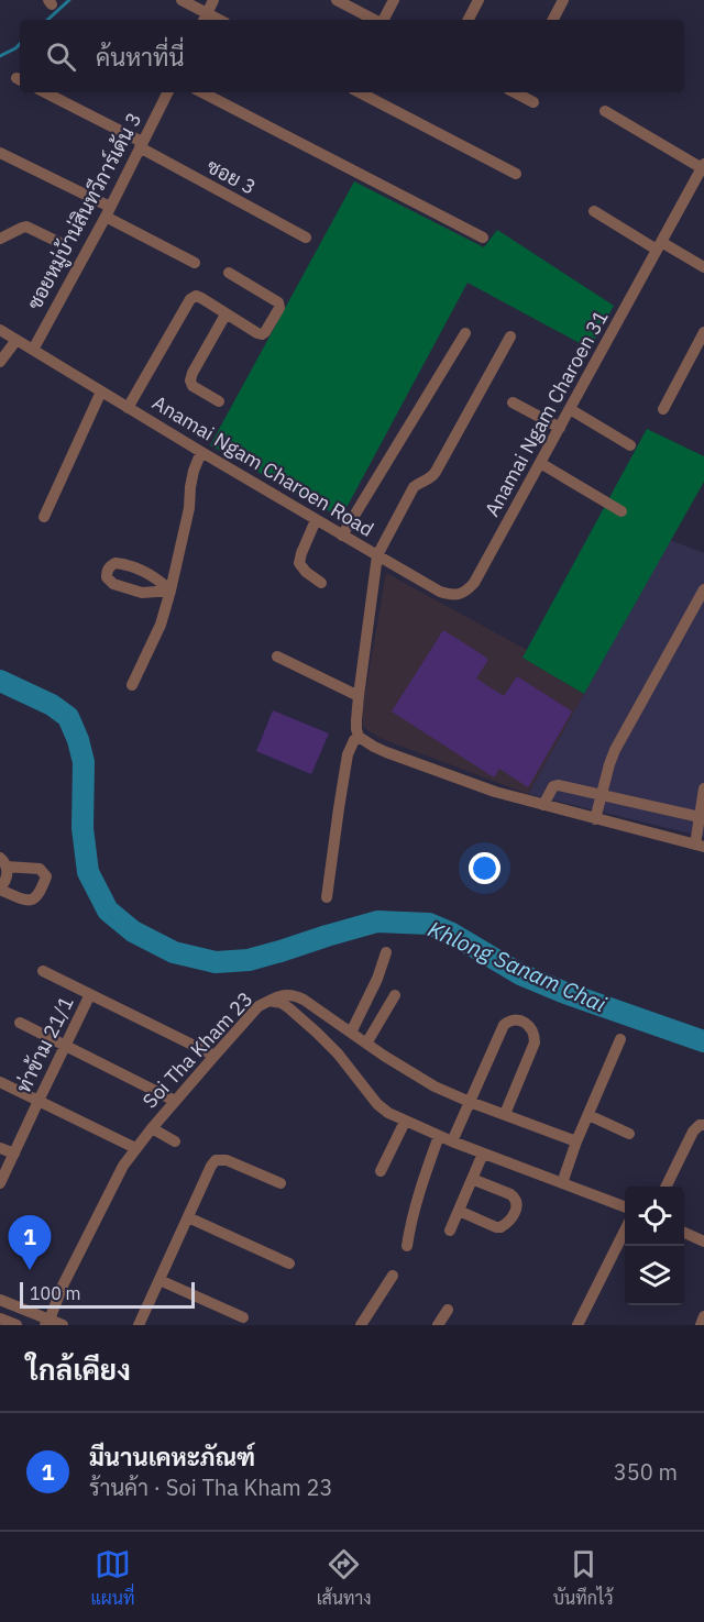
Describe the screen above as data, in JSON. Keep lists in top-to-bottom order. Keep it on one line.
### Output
{"streets":{"street":["ซอย 3","ซอยหมู่บ้าน่สินทวีการ์เด้น 3","Anamai Ngam Charoen 31","Anamai Ngam Charoen Road","ท่าข้าม 21/1","Soi Tha Kham 23"]},"crossings":[["ซอย 3","ซอยหมู่บ้าน่สินทวีการ์เด้น 3"],["ซอยหมู่บ้าน่สินทวีการ์เด้น 3","Anamai Ngam Charoen Road"],["Anamai Ngam Charoen 31","Anamai Ngam Charoen Road"]],"water":["Khlong Sanam Chai"],"scale_bar":"100 m","page":{"search":"ค้นหาที่นี่","pins":"1","scale":"100 m","heading":"ใกล้เคียง","list":[{"mark":"1","name":"มีนานเคหะภัณฑ์","note":"ร้านค้า · Soi Tha Kham 23","value":"350 m"}],"nav":["แผนที่","เส้นทาง","บันทึกไว้"]}}
